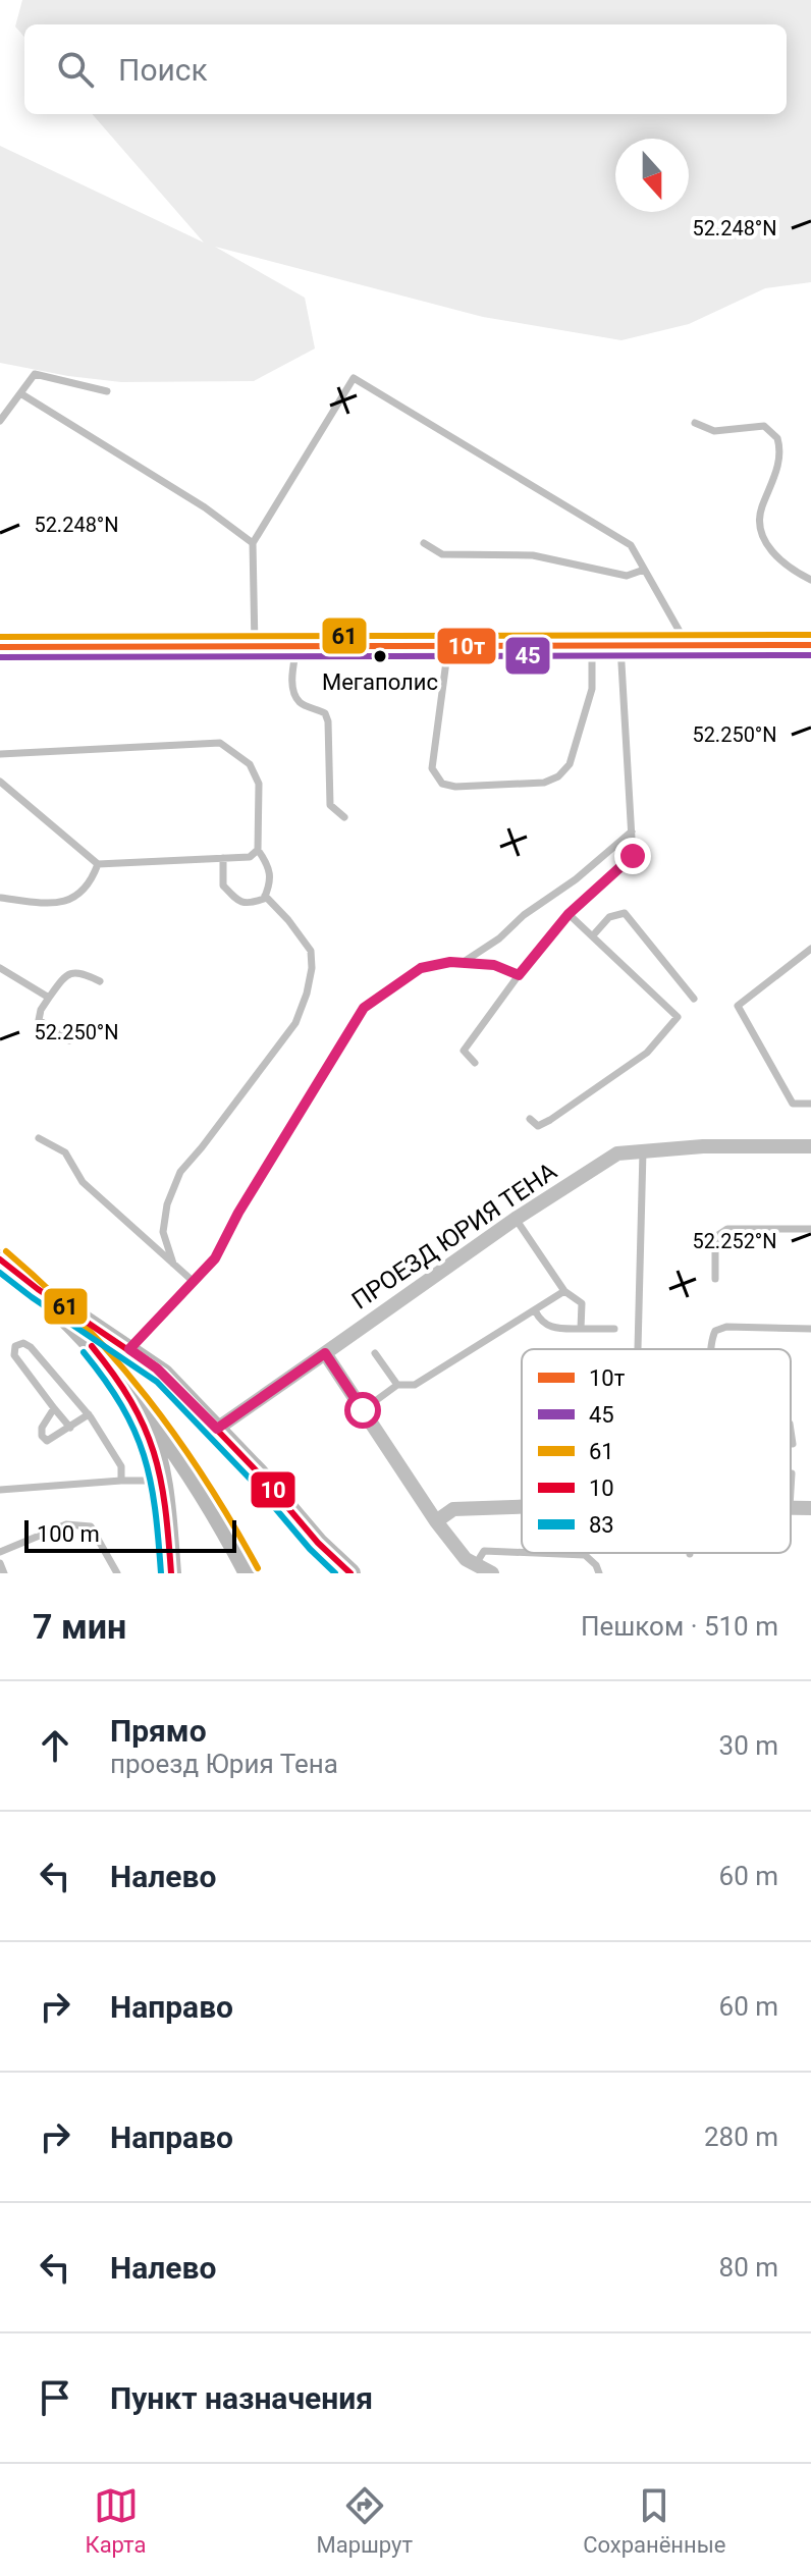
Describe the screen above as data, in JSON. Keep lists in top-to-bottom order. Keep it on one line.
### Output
{"streets":{"street":["ПРОЕЗД ЮРИЯ ТЕНА"]},"places":["Мегаполис"],"lines":["transit line 61","transit line 10т","transit line 45","transit line 10","transit line 83"],"legend":["10т","45","61","10","83"],"scale_bar":"100 m","north":"bottom","page":{"search":"Поиск","scale":"100 m","heading":["7 мин","Пешком · 510 m"],"list":[["Прямо","проезд Юрия Тена","30 m"],["Налево","60 m"],["Направо","60 m"],["Направо","280 m"],["Налево","80 m"],"Пункт назначения"],"nav":["Карта","Маршрут","Сохранённые"]},"coordinates":["52.248°N","52.250°N","52.252°N"]}
